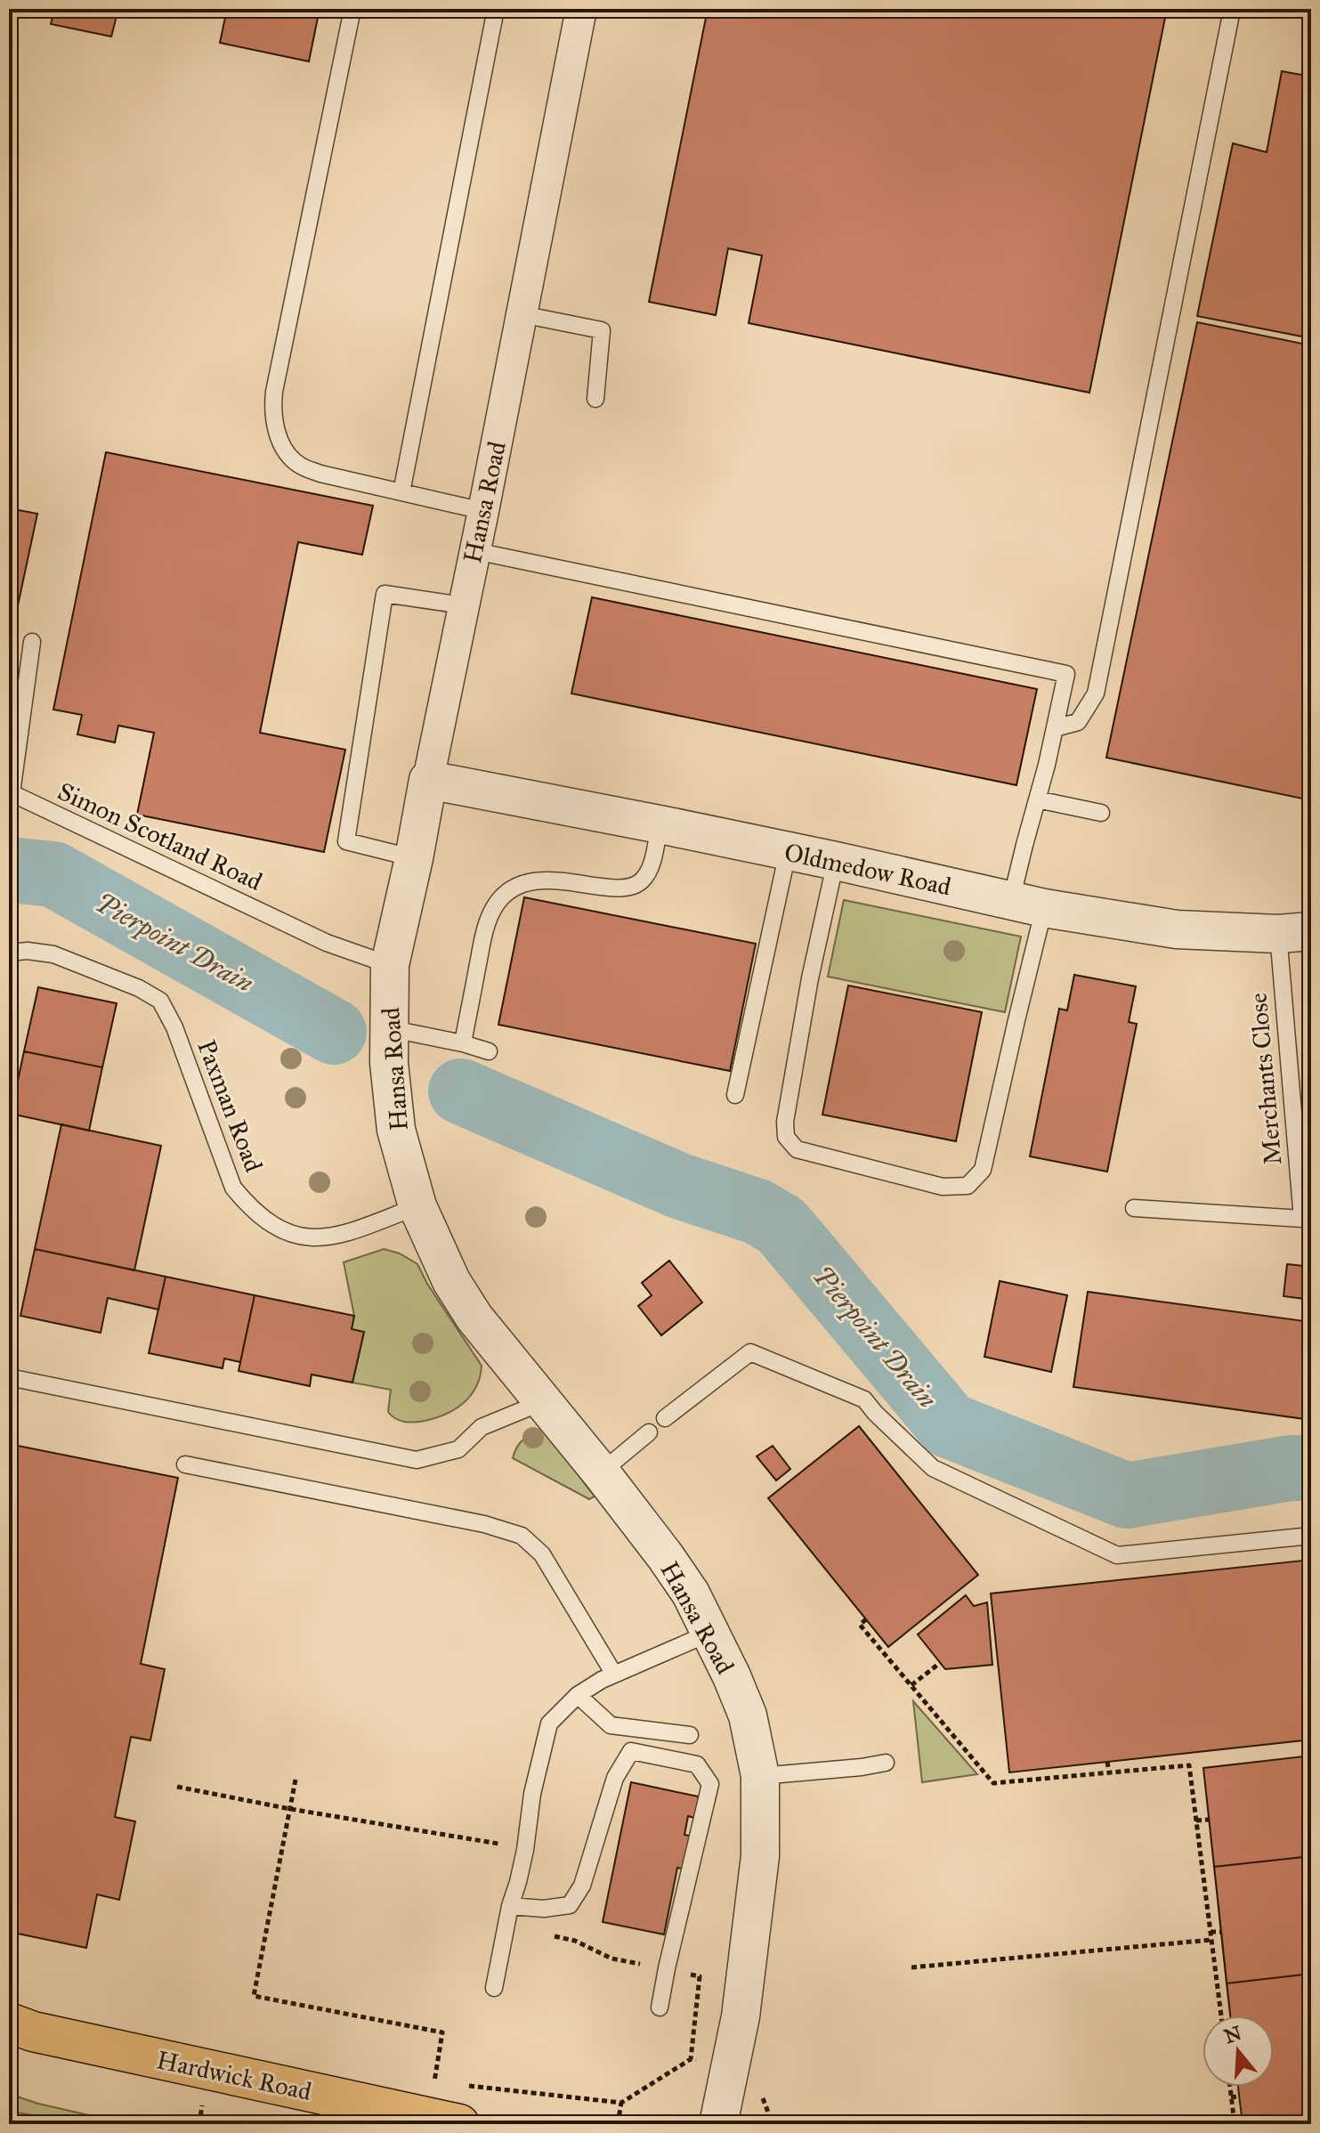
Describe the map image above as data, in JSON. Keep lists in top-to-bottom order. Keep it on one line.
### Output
{"streets":{"main road":["Hardwick Road"],"street":["Hansa Road","Oldmedow Road"],"lane":["Simon Scotland Road","Merchants Close","Paxman Road"]},"crossings":[["Hansa Road","Simon Scotland Road"],["Hansa Road","Oldmedow Road"],["Hansa Road","Paxman Road"],["Oldmedow Road","Merchants Close"]],"water":["Pierpoint Drain"],"north":"top"}
